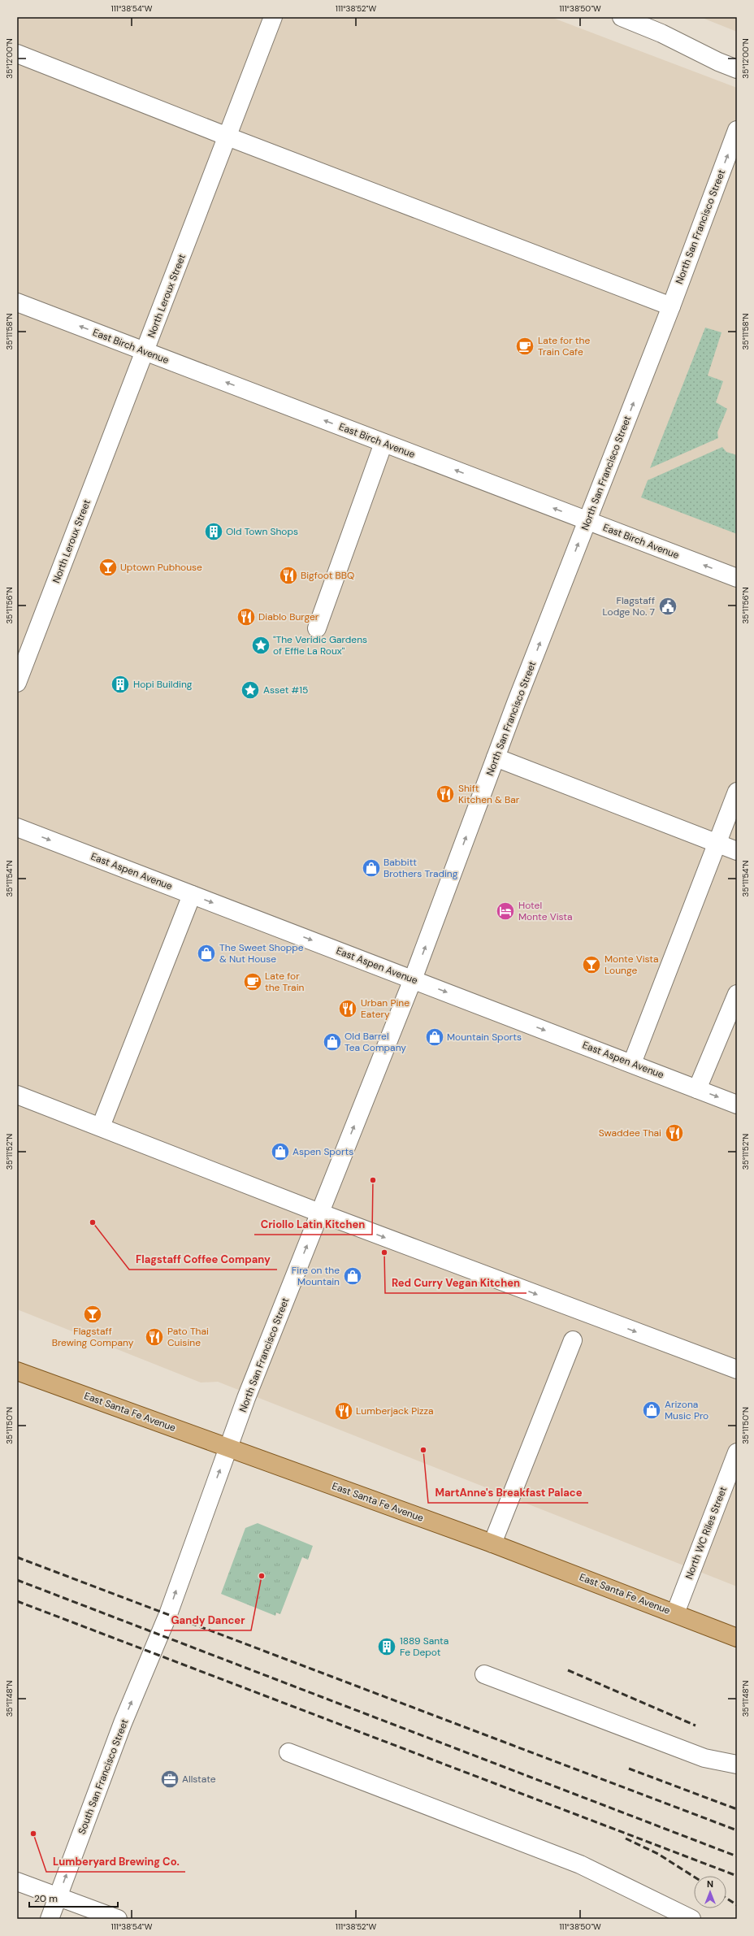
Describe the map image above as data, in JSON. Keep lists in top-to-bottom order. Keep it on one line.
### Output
{"streets":{"main road":["East Santa Fe Avenue"],"street":["North San Francisco Street","North Leroux Street","East Birch Avenue","East Aspen Avenue","North WC Riles Street","South San Francisco Street"]},"crossings":[["North San Francisco Street","East Birch Avenue"],["North San Francisco Street","East Aspen Avenue"],["North San Francisco Street","East Santa Fe Avenue"],["North San Francisco Street","South San Francisco Street"],["North Leroux Street","East Birch Avenue"],["East Santa Fe Avenue","North WC Riles Street"]],"one_way":["North San Francisco Street","East Birch Avenue","East Aspen Avenue","South San Francisco Street"],"places":{"cafe":["Late for the Train Cafe","Late for the Train"],"building":["Old Town Shops","Hopi Building","1889 Santa Fe Depot"],"bar":["Uptown Pubhouse","Monte Vista Lounge","Flagstaff Brewing Company"],"restaurant":["Bigfoot BBQ","Diablo Burger","Shift Kitchen & Bar","Urban Pine Eatery","Swaddee Thai","Pato Thai Cuisine","Lumberjack Pizza"],"public building":["Flagstaff Lodge No. 7"],"place":["\"The Veridic Gardens of Effie La Roux\"","Asset #15"],"shop":["Babbitt Brothers Trading","The Sweet Shoppe & Nut House","Mountain Sports","Old Barrel Tea Company","Aspen Sports","Fire on the Mountain","Arizona Music Pro"],"hotel":["Hotel Monte Vista"],"other":["Criollo Latin Kitchen","Flagstaff Coffee Company","Red Curry Vegan Kitchen","MartAnne's Breakfast Palace","Gandy Dancer","Lumberyard Brewing Co."],"office":["Allstate"]},"scale_bar":"20 m","north":"top","coordinates":["111°38'54\"W","111°38'52\"W","111°38'50\"W","35°12'00\"N","35°11'58\"N","35°11'56\"N","35°11'54\"N","35°11'52\"N","35°11'50\"N","35°11'48\"N"]}
